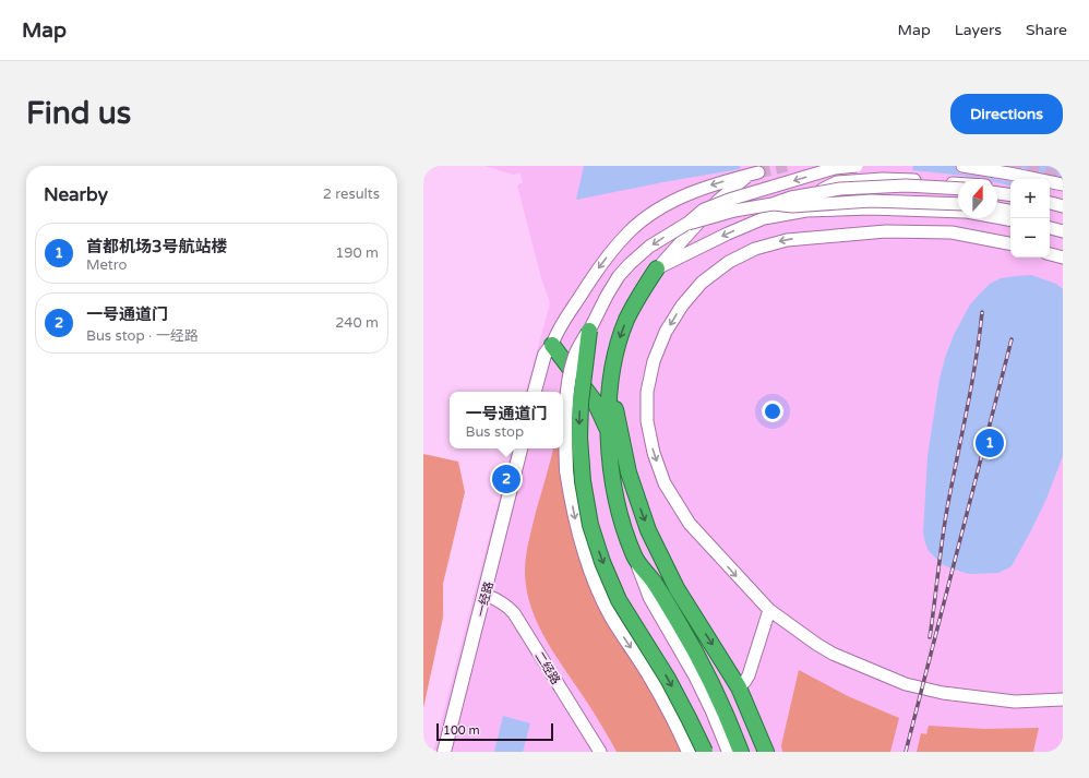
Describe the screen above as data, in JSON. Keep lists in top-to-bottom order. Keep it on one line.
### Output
{"streets":{"main road":["一经路"],"street":["二经路"]},"crossings":[["一经路","二经路"]],"scale_bar":"100 m","north":"top","page":{"header":"Map","nav":["Map","Layers","Share"],"buttons":"Directions","title":"Find us","heading":["Nearby","2 results"],"map_buttons":["+","−"],"list":[{"mark":"1","name":"首都机场3号航站楼","note":"Metro","value":"190 m"},{"mark":"2","name":"一号通道门","note":"Bus stop · 一经路","value":"240 m"}],"popup":["一号通道门","Bus stop"],"pins":["1","2"],"scale":"100 m"}}
